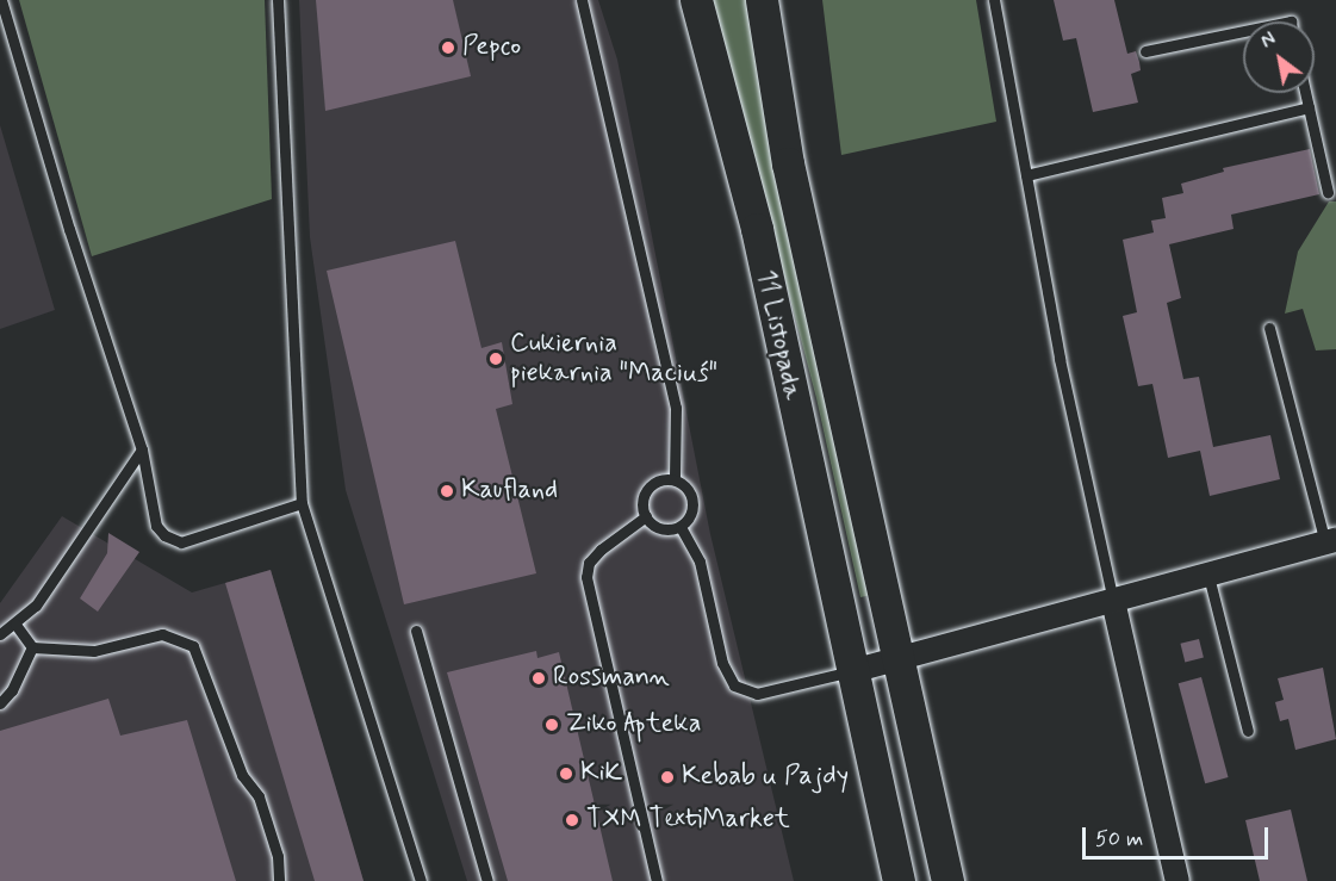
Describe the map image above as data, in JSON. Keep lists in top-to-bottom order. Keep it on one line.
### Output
{"streets":{"main road":["11 Listopada"]},"places":["Pepco","Cukiernia piekarnia \"Maciuś\"","Kaufland","Rossmann","Ziko Apteka","KiK","Kebab u Pajdy","TXM TextiMarket"],"scale_bar":"50 m","north":"top left"}
